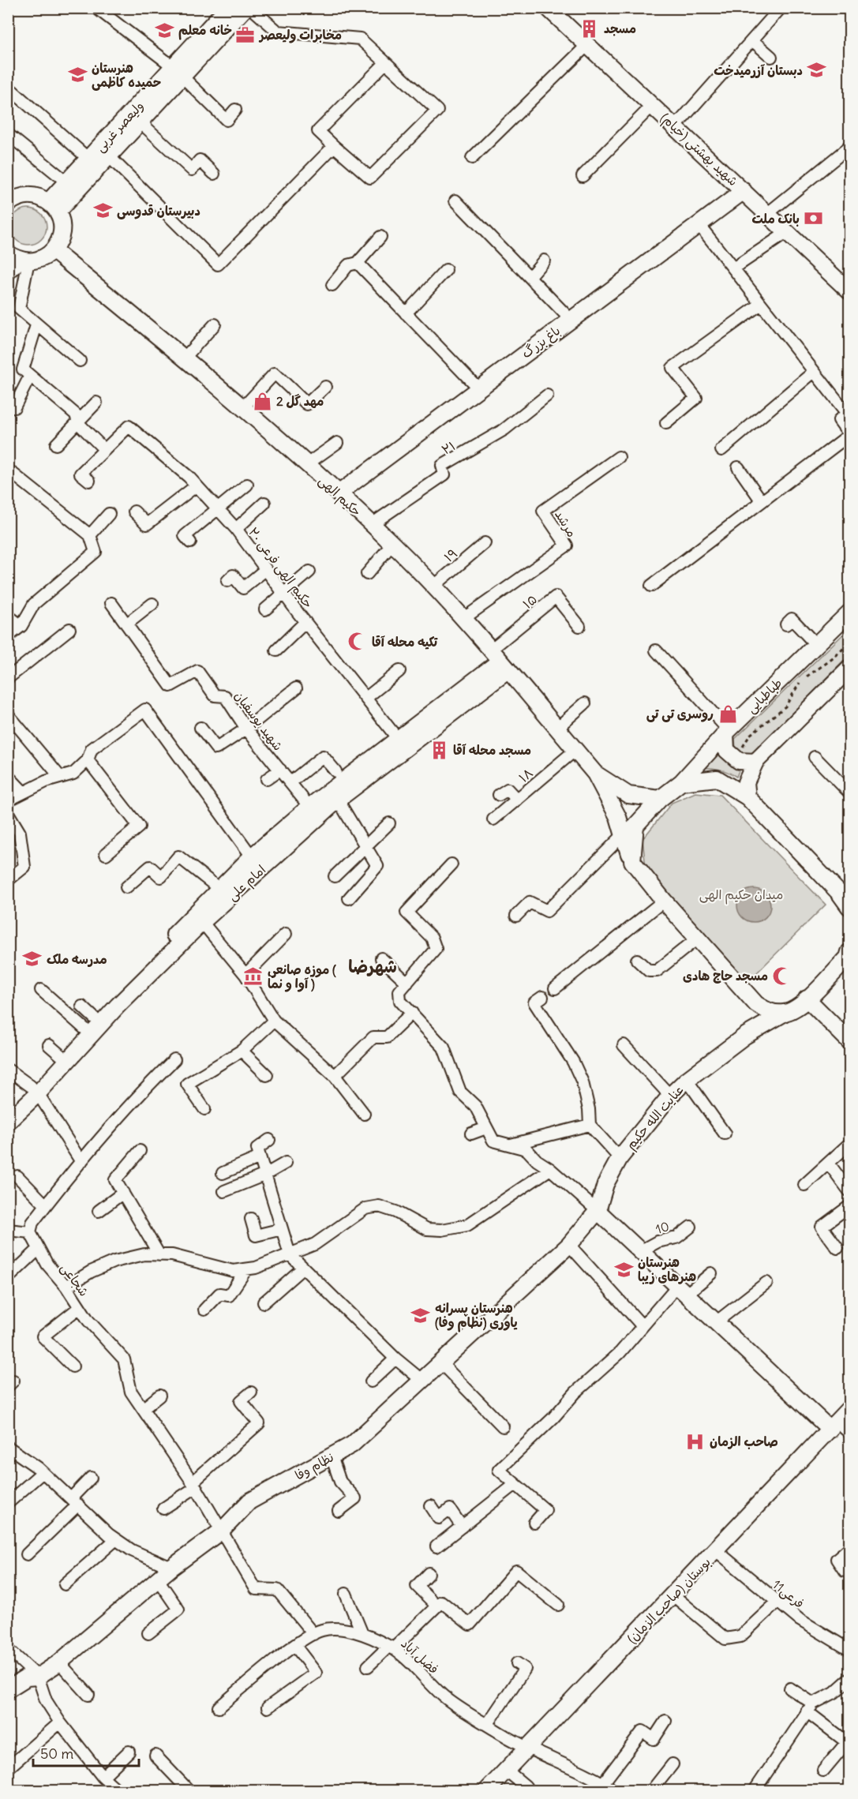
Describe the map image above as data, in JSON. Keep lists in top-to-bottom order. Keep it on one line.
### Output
{"streets":{"main road":["ولیعصر غربی","شهید بهشتی (خیام)","باغ بزرگ","حکیم الهی","طباطبایی","امام علی","عنایت الله حکیم","نظام وفا","بوستان (صاحب الزمان)"],"street":["۲۱","مرشد","۱۹","حکیم الهی فرعی ۲۰","۱۵","شهید یوسفیان","۱۸","10","شجاعی","فرعی11","فضل آباد"]},"crossings":[["شهید بهشتی (خیام)","باغ بزرگ"],["باغ بزرگ","حکیم الهی"],["۲۱","حکیم الهی"],["حکیم الهی","مرشد"],["حکیم الهی","۱۹"],["حکیم الهی","۱۵"],["حکیم الهی","۱۸"],["حکیم الهی","امام علی"],["۱۵","امام علی"],["عنایت الله حکیم","نظام وفا"],["شجاعی","نظام وفا"],["شجاعی","فضل آباد"],["فرعی11","بوستان (صاحب الزمان)"],["بوستان (صاحب الزمان)","فضل آباد"]],"districts":["شهرضا"],"parks":["میدان حکیم الهی"],"places":{"building":["مسجد","مسجد محله آقا"],"school or university":["خانه معلم","دبستان آزرمیدخت","هنرستان حمیده کاظمی","دبیرستان قدوسی","مدرسه ملک","هنرستان هنرهای زیبا","هنرستان پسرانه یاوری (نظام وفا)"],"office":["مخابرات ولیعصر"],"bank":["بانک ملت"],"shop":["مهد گل 2","روسری تی تی"],"mosque":["تکیه محله آقا","مسجد حاج هادی"],"museum":["موزه صانعی ( آوا و نما )"],"hospital":["صاحب الزمان"]},"scale_bar":"50 m"}
